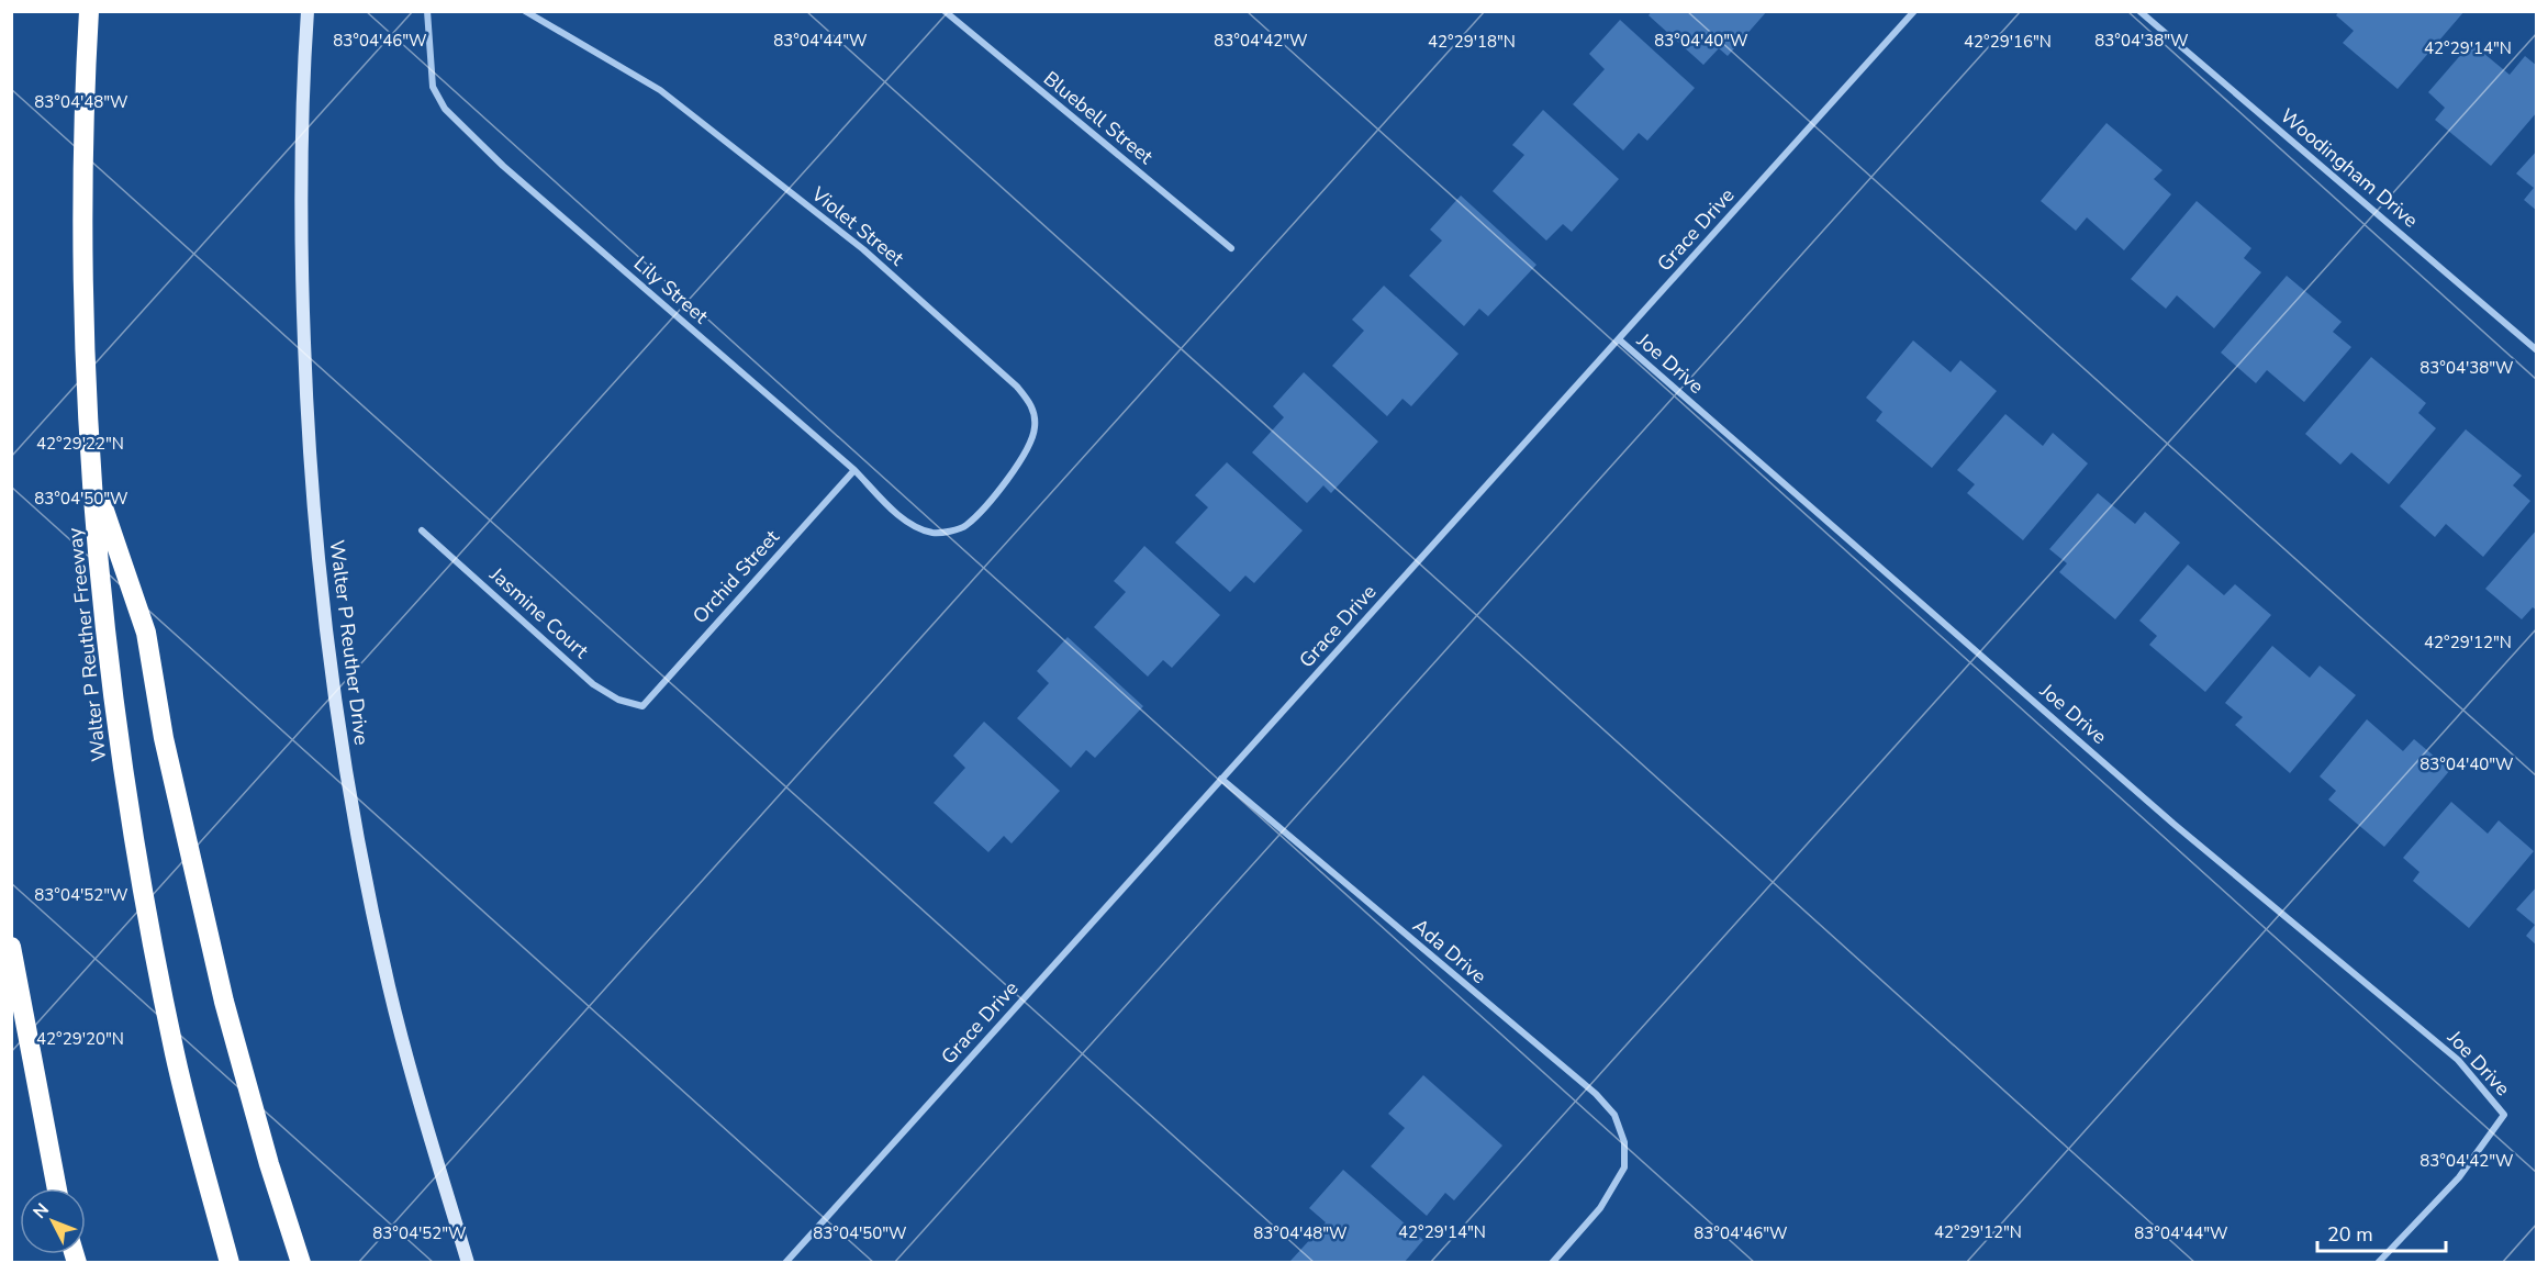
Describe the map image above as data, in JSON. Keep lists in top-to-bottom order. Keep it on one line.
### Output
{"streets":{"highway":["Walter P Reuther Freeway"],"main road":["Walter P Reuther Drive"],"street":["Bluebell Street","Woodingham Drive","Violet Street","Grace Drive","Lily Street","Joe Drive","Orchid Street","Jasmine Court","Ada Drive"]},"crossings":[["Violet Street","Lily Street"],["Grace Drive","Joe Drive"],["Grace Drive","Ada Drive"],["Lily Street","Orchid Street"],["Orchid Street","Jasmine Court"]],"scale_bar":"20 m","north":"top left","coordinates":["83°04'46\"W","83°04'44\"W","83°04'42\"W","83°04'40\"W","83°04'38\"W","42°29'18\"N","42°29'16\"N","42°29'14\"N","83°04'48\"W","42°29'22\"N","83°04'50\"W","42°29'12\"N","83°04'52\"W","42°29'20\"N"]}
